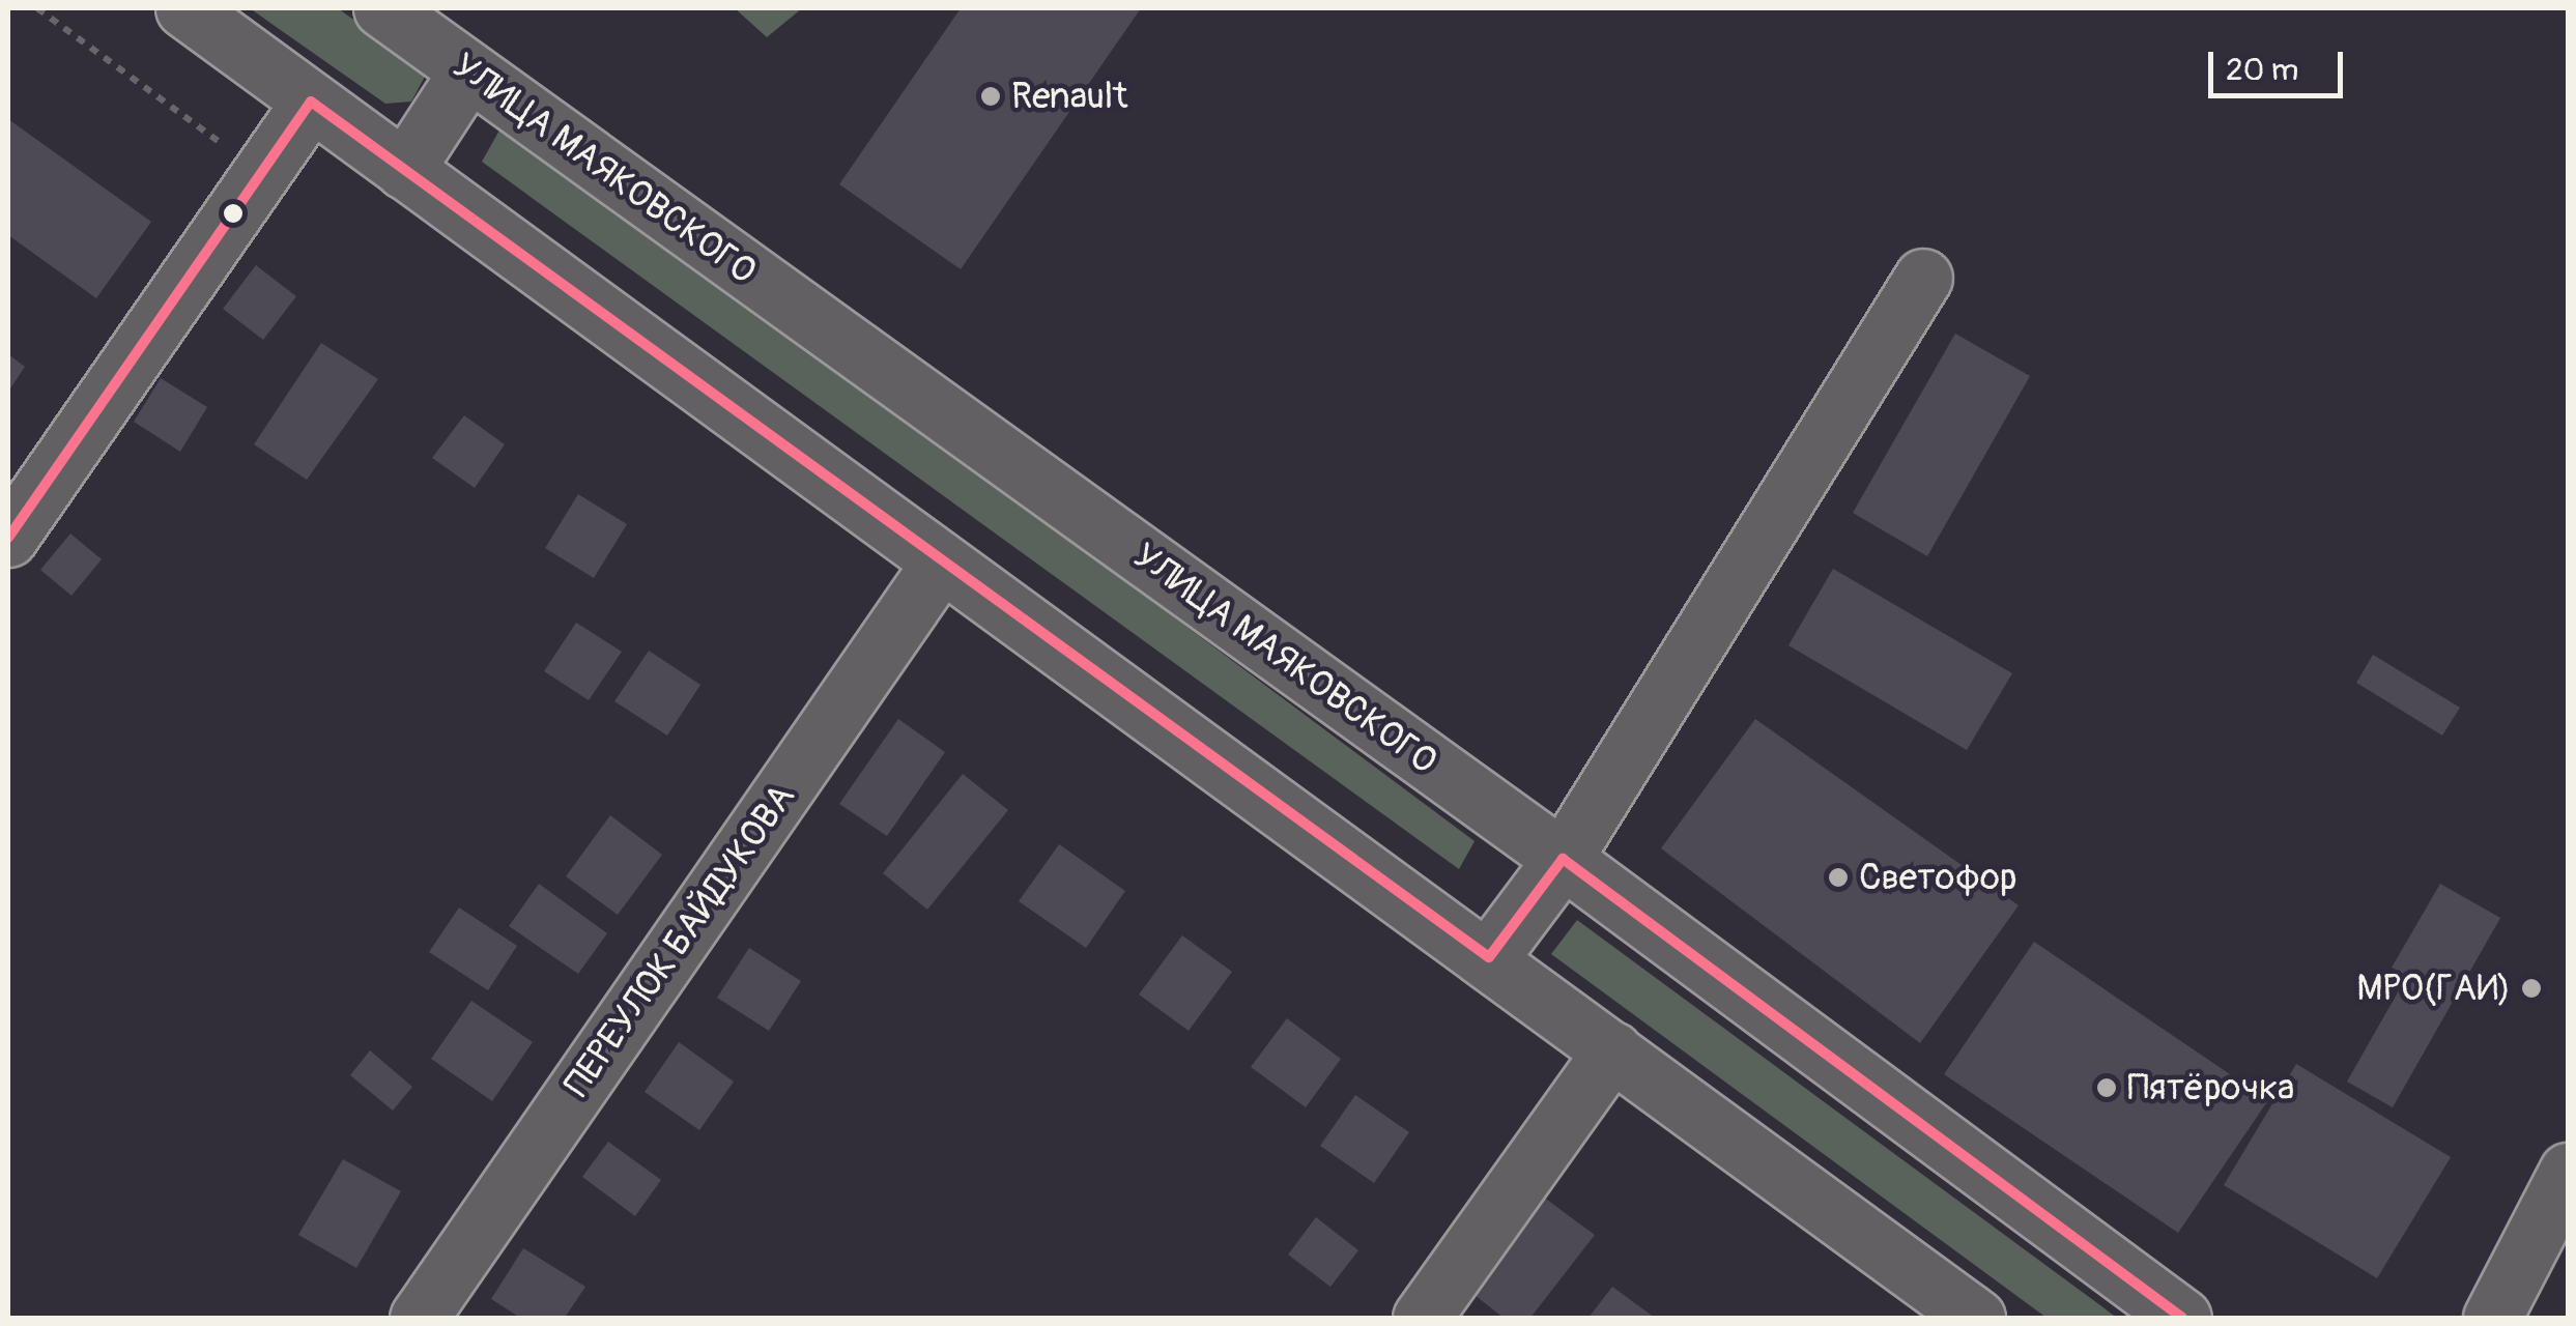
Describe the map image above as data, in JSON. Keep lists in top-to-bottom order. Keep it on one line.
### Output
{"streets":{"street":["УЛИЦА МАЯКОВСКОГО","ПЕРЕУЛОК БАЙДУКОВА"]},"places":["Renault","Светофор","МРО(ГАИ)","Пятёрочка"],"scale_bar":"20 m"}
